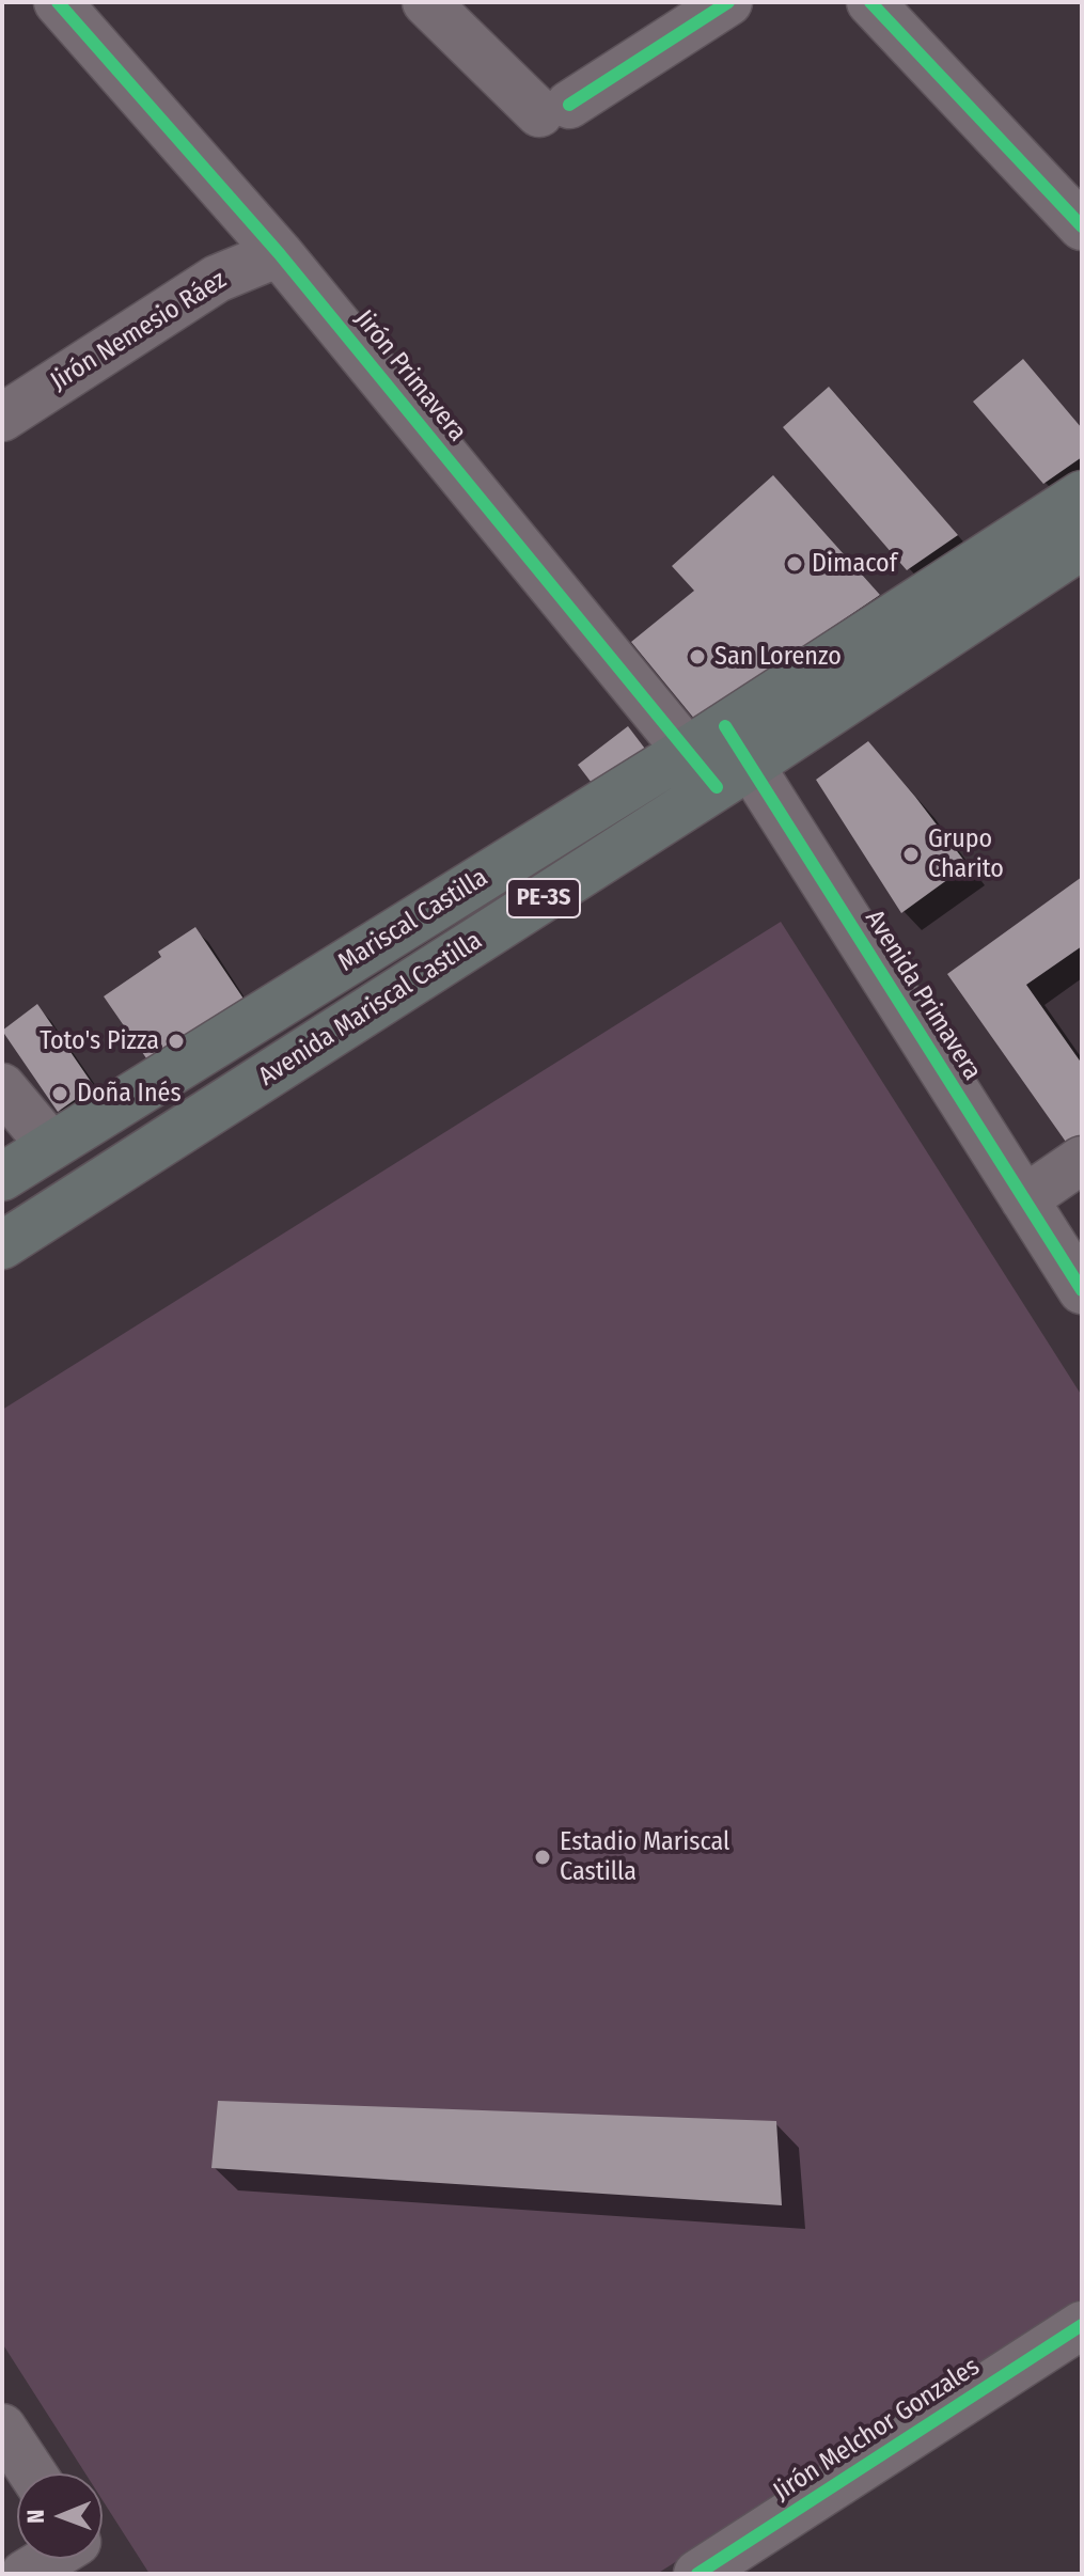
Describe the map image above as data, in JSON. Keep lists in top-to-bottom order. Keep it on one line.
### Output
{"streets":{"highway":["PE-3S","Mariscal Castilla","Avenida Mariscal Castilla"],"street":["Jirón Nemesio Ráez","Jirón Primavera","Avenida Primavera","Jirón Melchor Gonzales"]},"crossings":[["Jirón Nemesio Ráez","Jirón Primavera"],["Jirón Primavera","Mariscal Castilla"],["Jirón Primavera","Avenida Primavera"],["Jirón Primavera","Avenida Mariscal Castilla"],["Mariscal Castilla","Avenida Primavera"],["Avenida Primavera","Avenida Mariscal Castilla"]],"places":["Dimacof","San Lorenzo","Grupo Charito","Toto's Pizza","Doña Inés","Estadio Mariscal Castilla"],"north":"left"}
